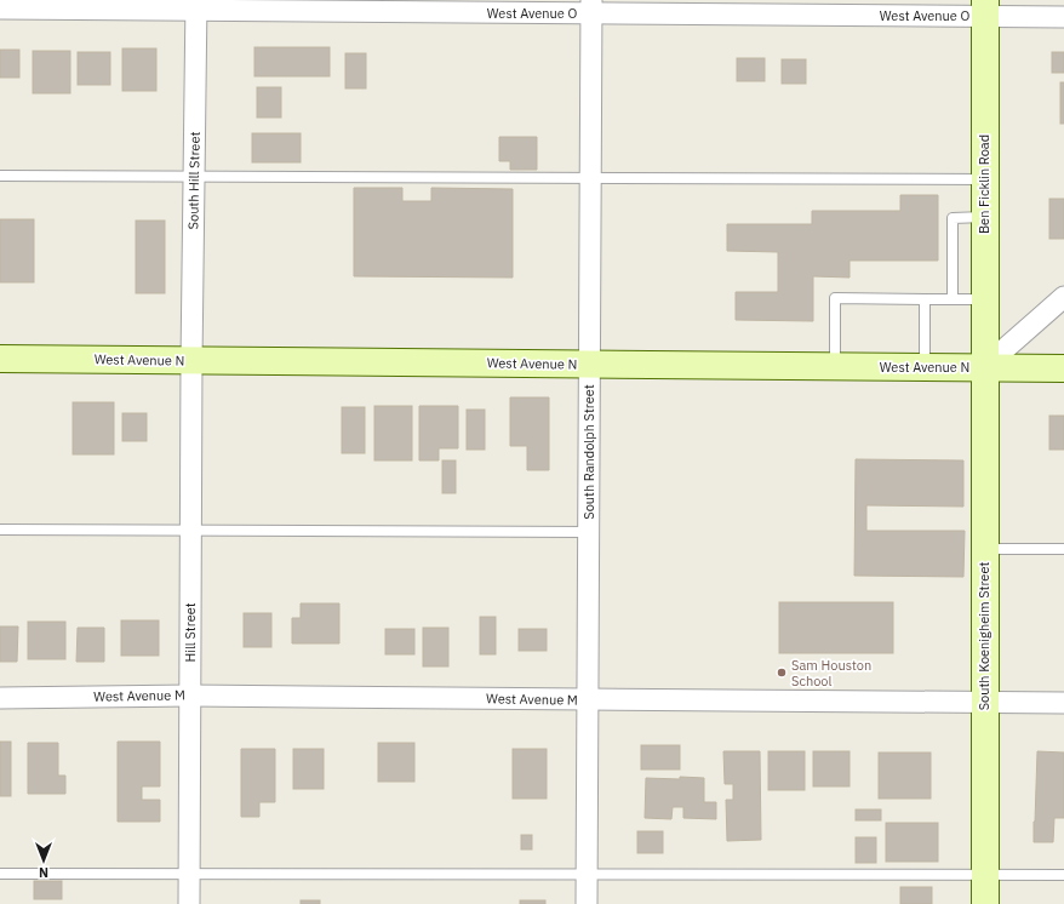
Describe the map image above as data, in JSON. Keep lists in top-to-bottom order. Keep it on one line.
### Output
{"streets":{"main road":["Ben Ficklin Road","West Avenue N","South Koenigheim Street"],"street":["West Avenue O","South Hill Street","South Randolph Street","Hill Street","West Avenue M"]},"crossings":[["West Avenue O","South Hill Street"],["West Avenue O","Ben Ficklin Road"],["West Avenue O","South Randolph Street"],["South Hill Street","West Avenue N"],["South Hill Street","Hill Street"],["Ben Ficklin Road","West Avenue N"],["Ben Ficklin Road","South Koenigheim Street"],["West Avenue N","South Randolph Street"],["West Avenue N","Hill Street"],["West Avenue N","South Koenigheim Street"],["South Randolph Street","West Avenue M"],["Hill Street","West Avenue M"],["South Koenigheim Street","West Avenue M"]],"places":["Sam Houston School"],"north":"bottom"}
